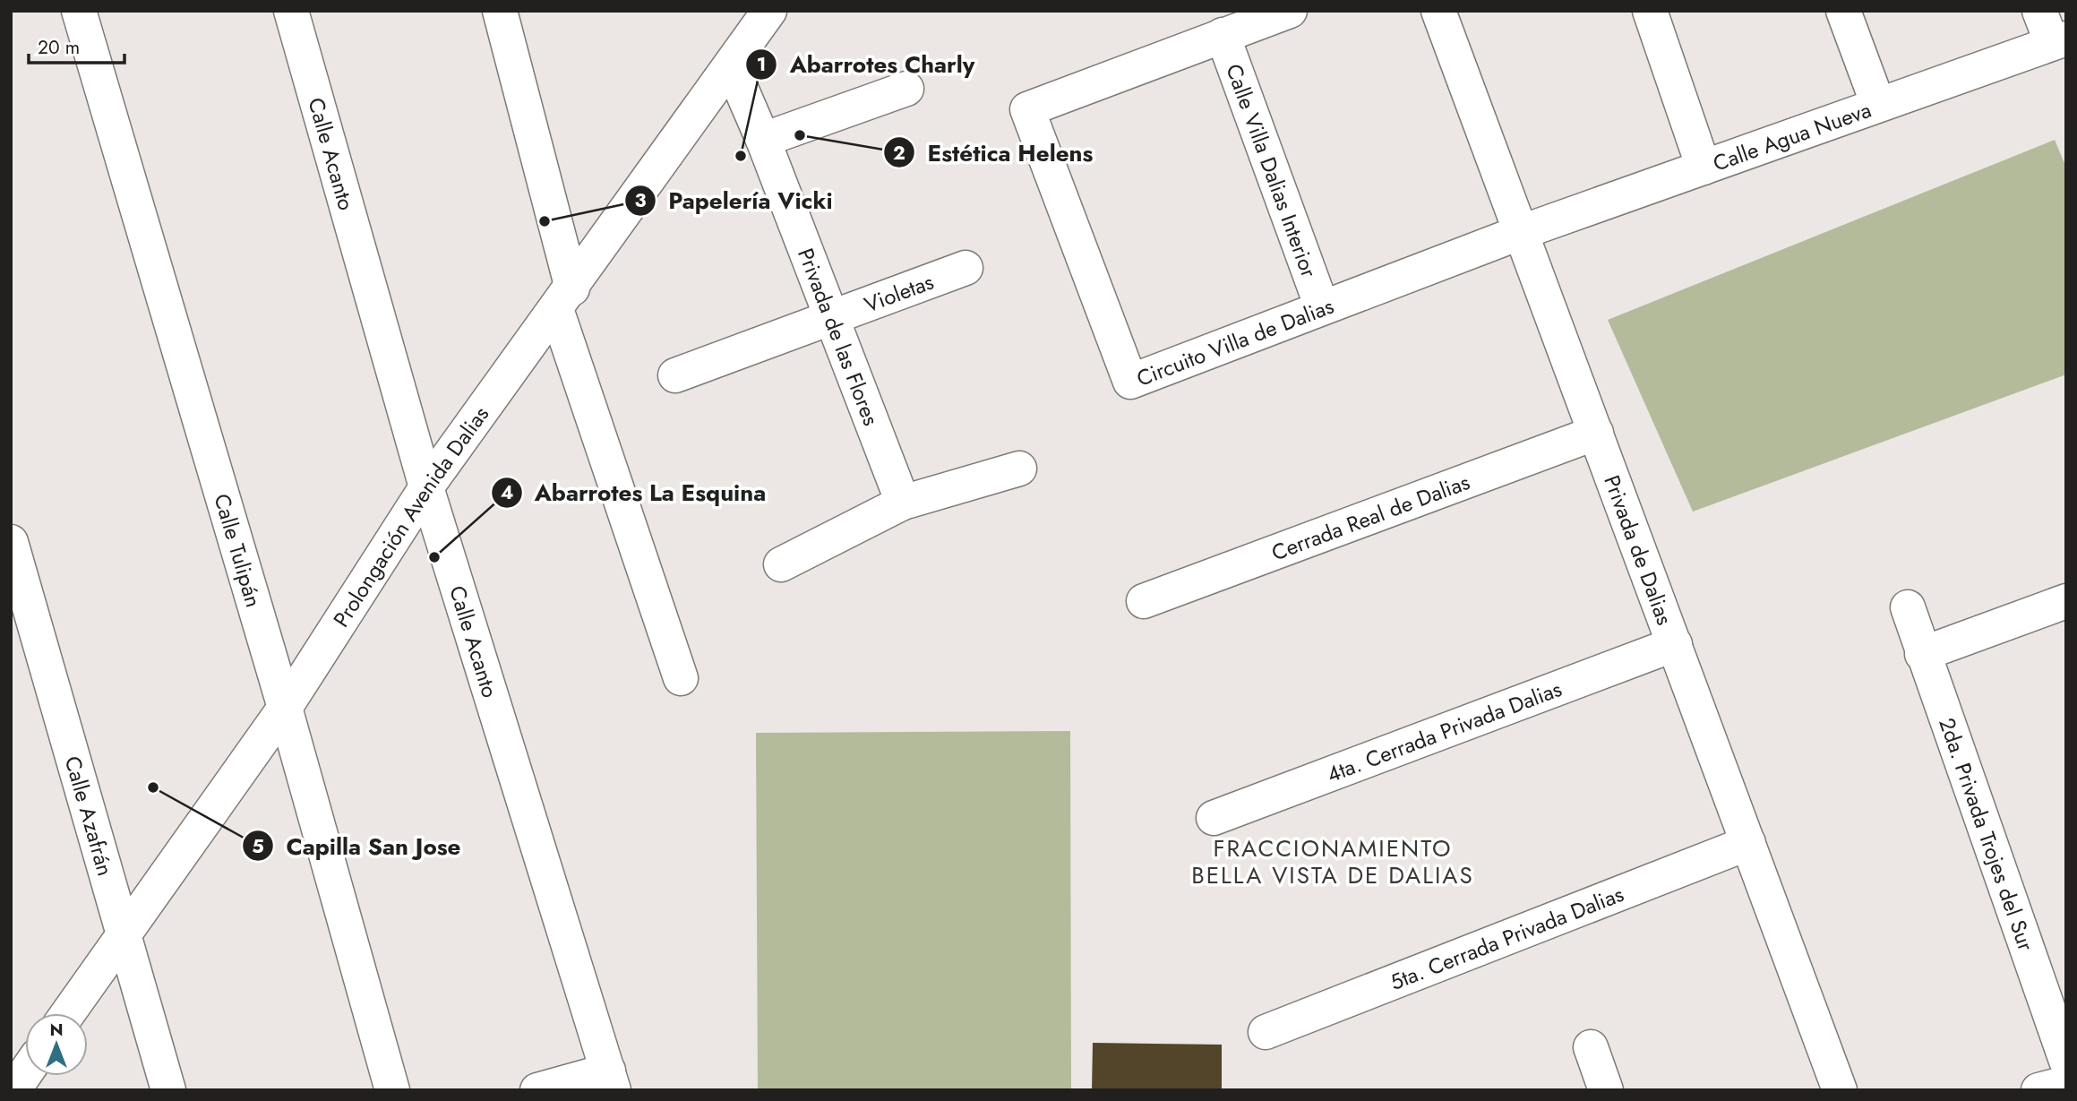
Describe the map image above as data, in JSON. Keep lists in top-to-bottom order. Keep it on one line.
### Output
{"streets":{"street":["Calle Agua Nueva","Calle Acanto","Calle Villa Dalias Interior","Violetas","Privada de las Flores","Circuito Villa de Dalias","Prolongación Avenida Dalias","Cerrada Real de Dalias","Calle Tulipán","Privada de Dalias","4ta. Cerrada Privada Dalias","Calle Azafrán","2da. Privada Trojes del Sur","5ta. Cerrada Privada Dalias"]},"crossings":[["Calle Agua Nueva","Circuito Villa de Dalias"],["Calle Agua Nueva","Privada de Dalias"],["Calle Acanto","Prolongación Avenida Dalias"],["Calle Villa Dalias Interior","Circuito Villa de Dalias"],["Violetas","Privada de las Flores"],["Privada de las Flores","Prolongación Avenida Dalias"],["Circuito Villa de Dalias","Privada de Dalias"],["Prolongación Avenida Dalias","Calle Tulipán"],["Prolongación Avenida Dalias","Calle Azafrán"],["Cerrada Real de Dalias","Privada de Dalias"],["Privada de Dalias","4ta. Cerrada Privada Dalias"],["Privada de Dalias","5ta. Cerrada Privada Dalias"]],"districts":["FRACCIONAMIENTO BELLA VISTA DE DALIAS"],"places":["Estética Helens","Abarrotes Charly","Papelería Vicki","Abarrotes La Esquina","Capilla San Jose"],"scale_bar":"20 m","north":"top"}
